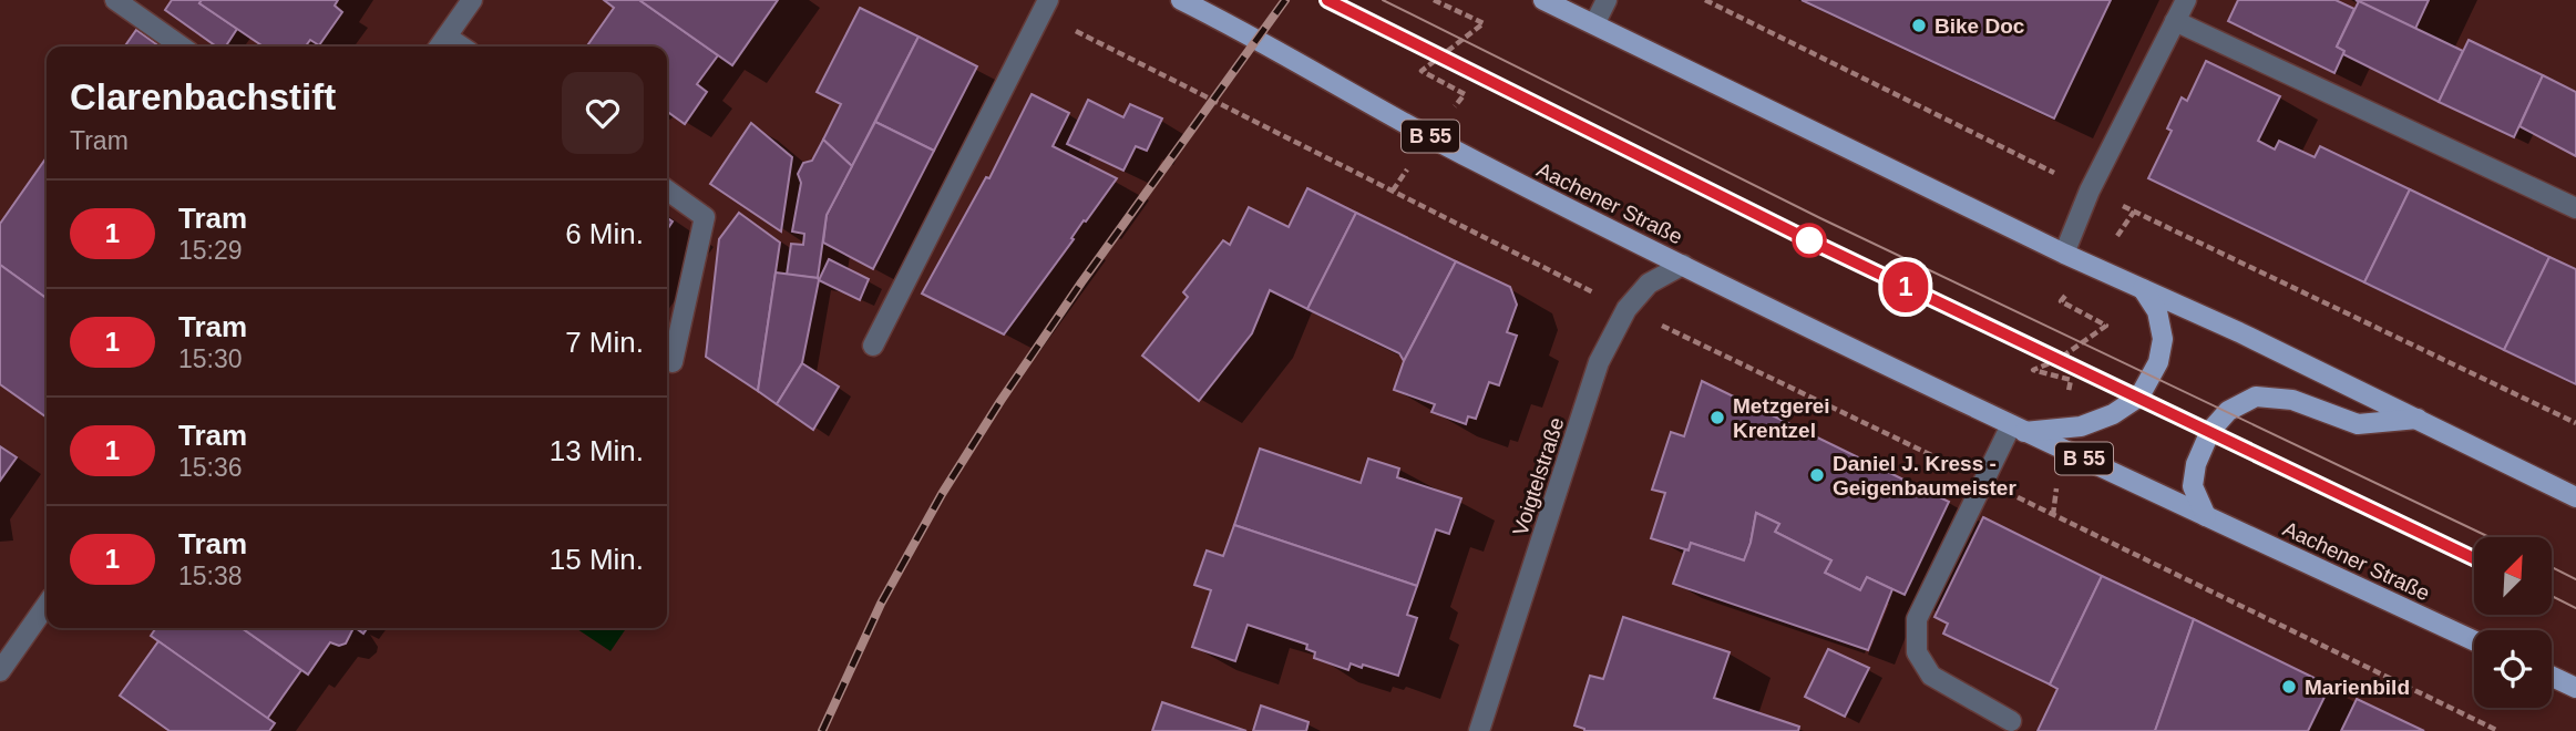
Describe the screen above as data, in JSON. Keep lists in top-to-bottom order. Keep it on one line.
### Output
{"streets":{"main road":["B 55","Aachener Straße"],"street":["Voigtelstraße"]},"crossings":[["Aachener Straße","Voigtelstraße"]],"places":["Bike Doc","Metzgerei Krentzel","Daniel J. Kress - Geigenbaumeister","Marienbild"],"lines":["tram line 1"],"north":"top right","page":{"on_map":"1","heading":["Clarenbachstift","Tram"],"list":[{"mark":"1","name":"Tram","note":"15:29","value":"6 Min."},{"mark":"1","name":"Tram","note":"15:30","value":"7 Min."},{"mark":"1","name":"Tram","note":"15:36","value":"13 Min."},{"mark":"1","name":"Tram","note":"15:38","value":"15 Min."}]}}
